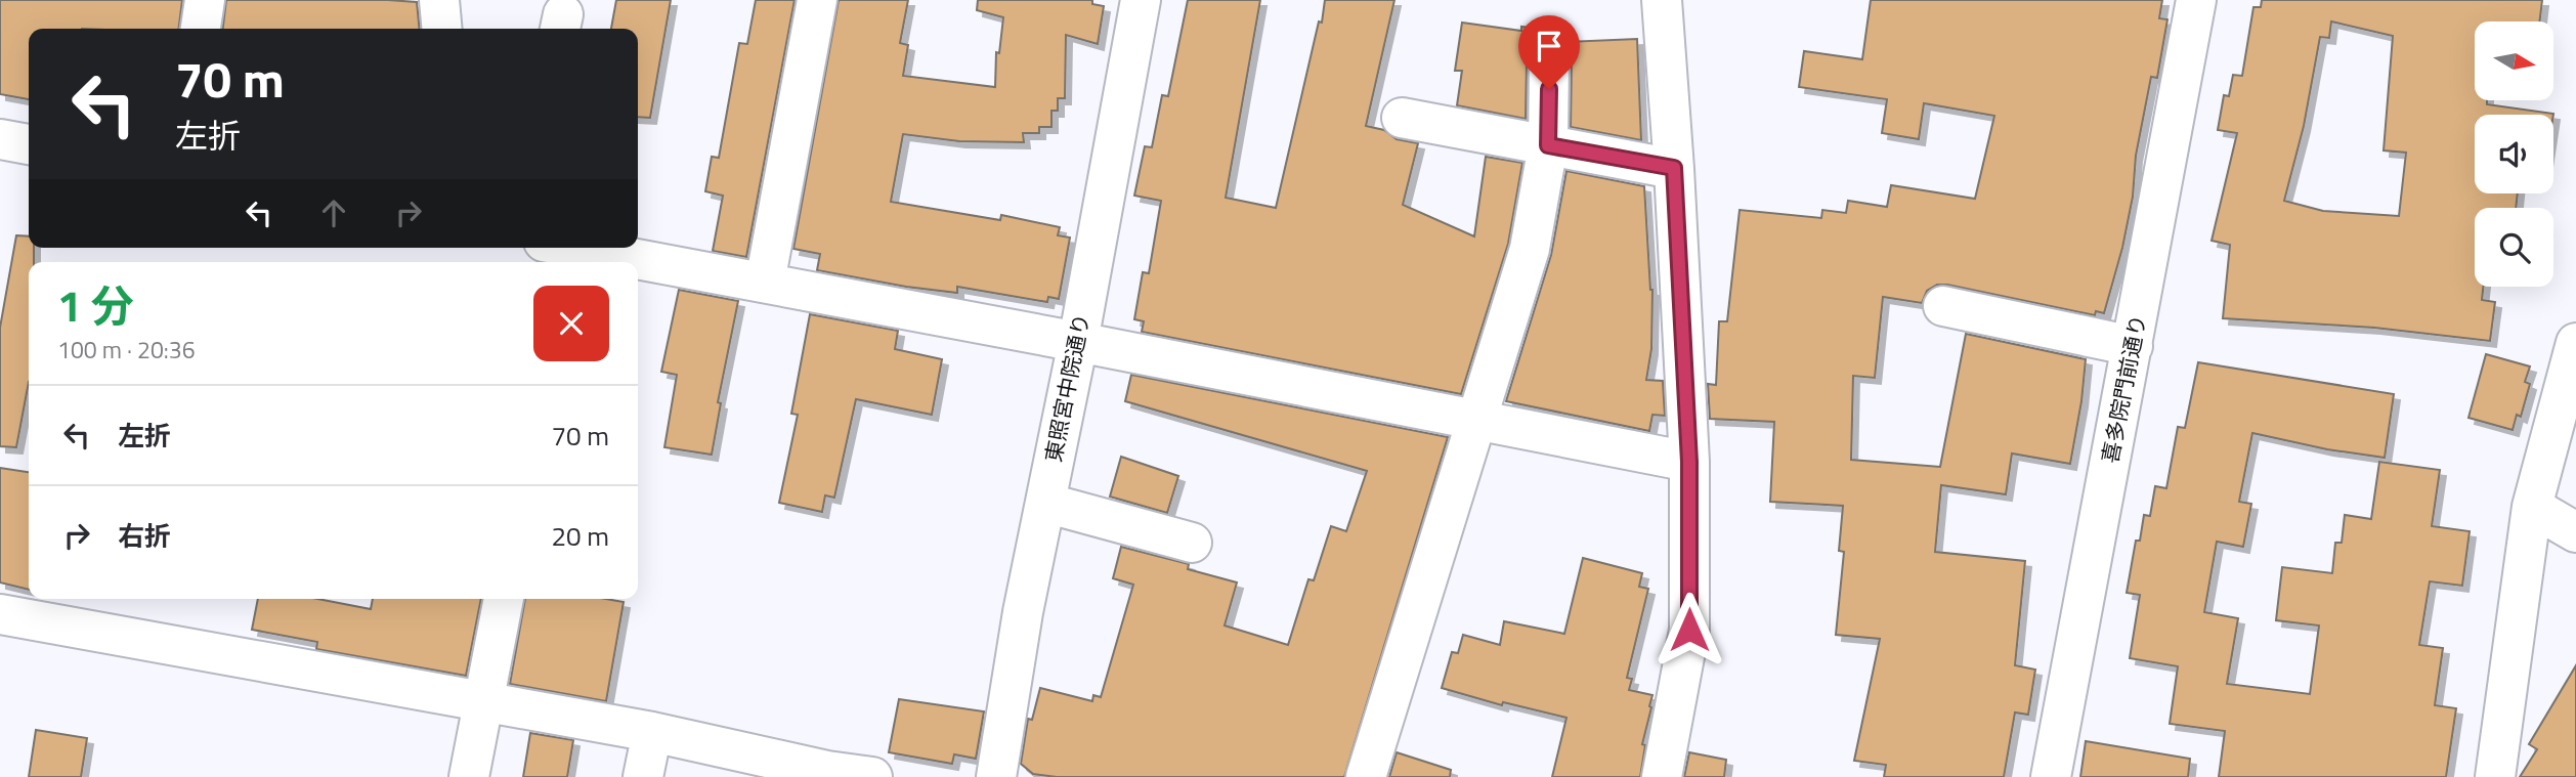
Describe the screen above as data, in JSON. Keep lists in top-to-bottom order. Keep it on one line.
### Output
{"streets":{"street":["東照宮中院通り","喜多院門前通り"]},"north":"right","page":{"turn":["70 m","左折"],"heading":["1 分","100 m · 20:36"],"list":[{"name":"左折","value":"70 m"},{"name":"右折","value":"20 m"}]}}
